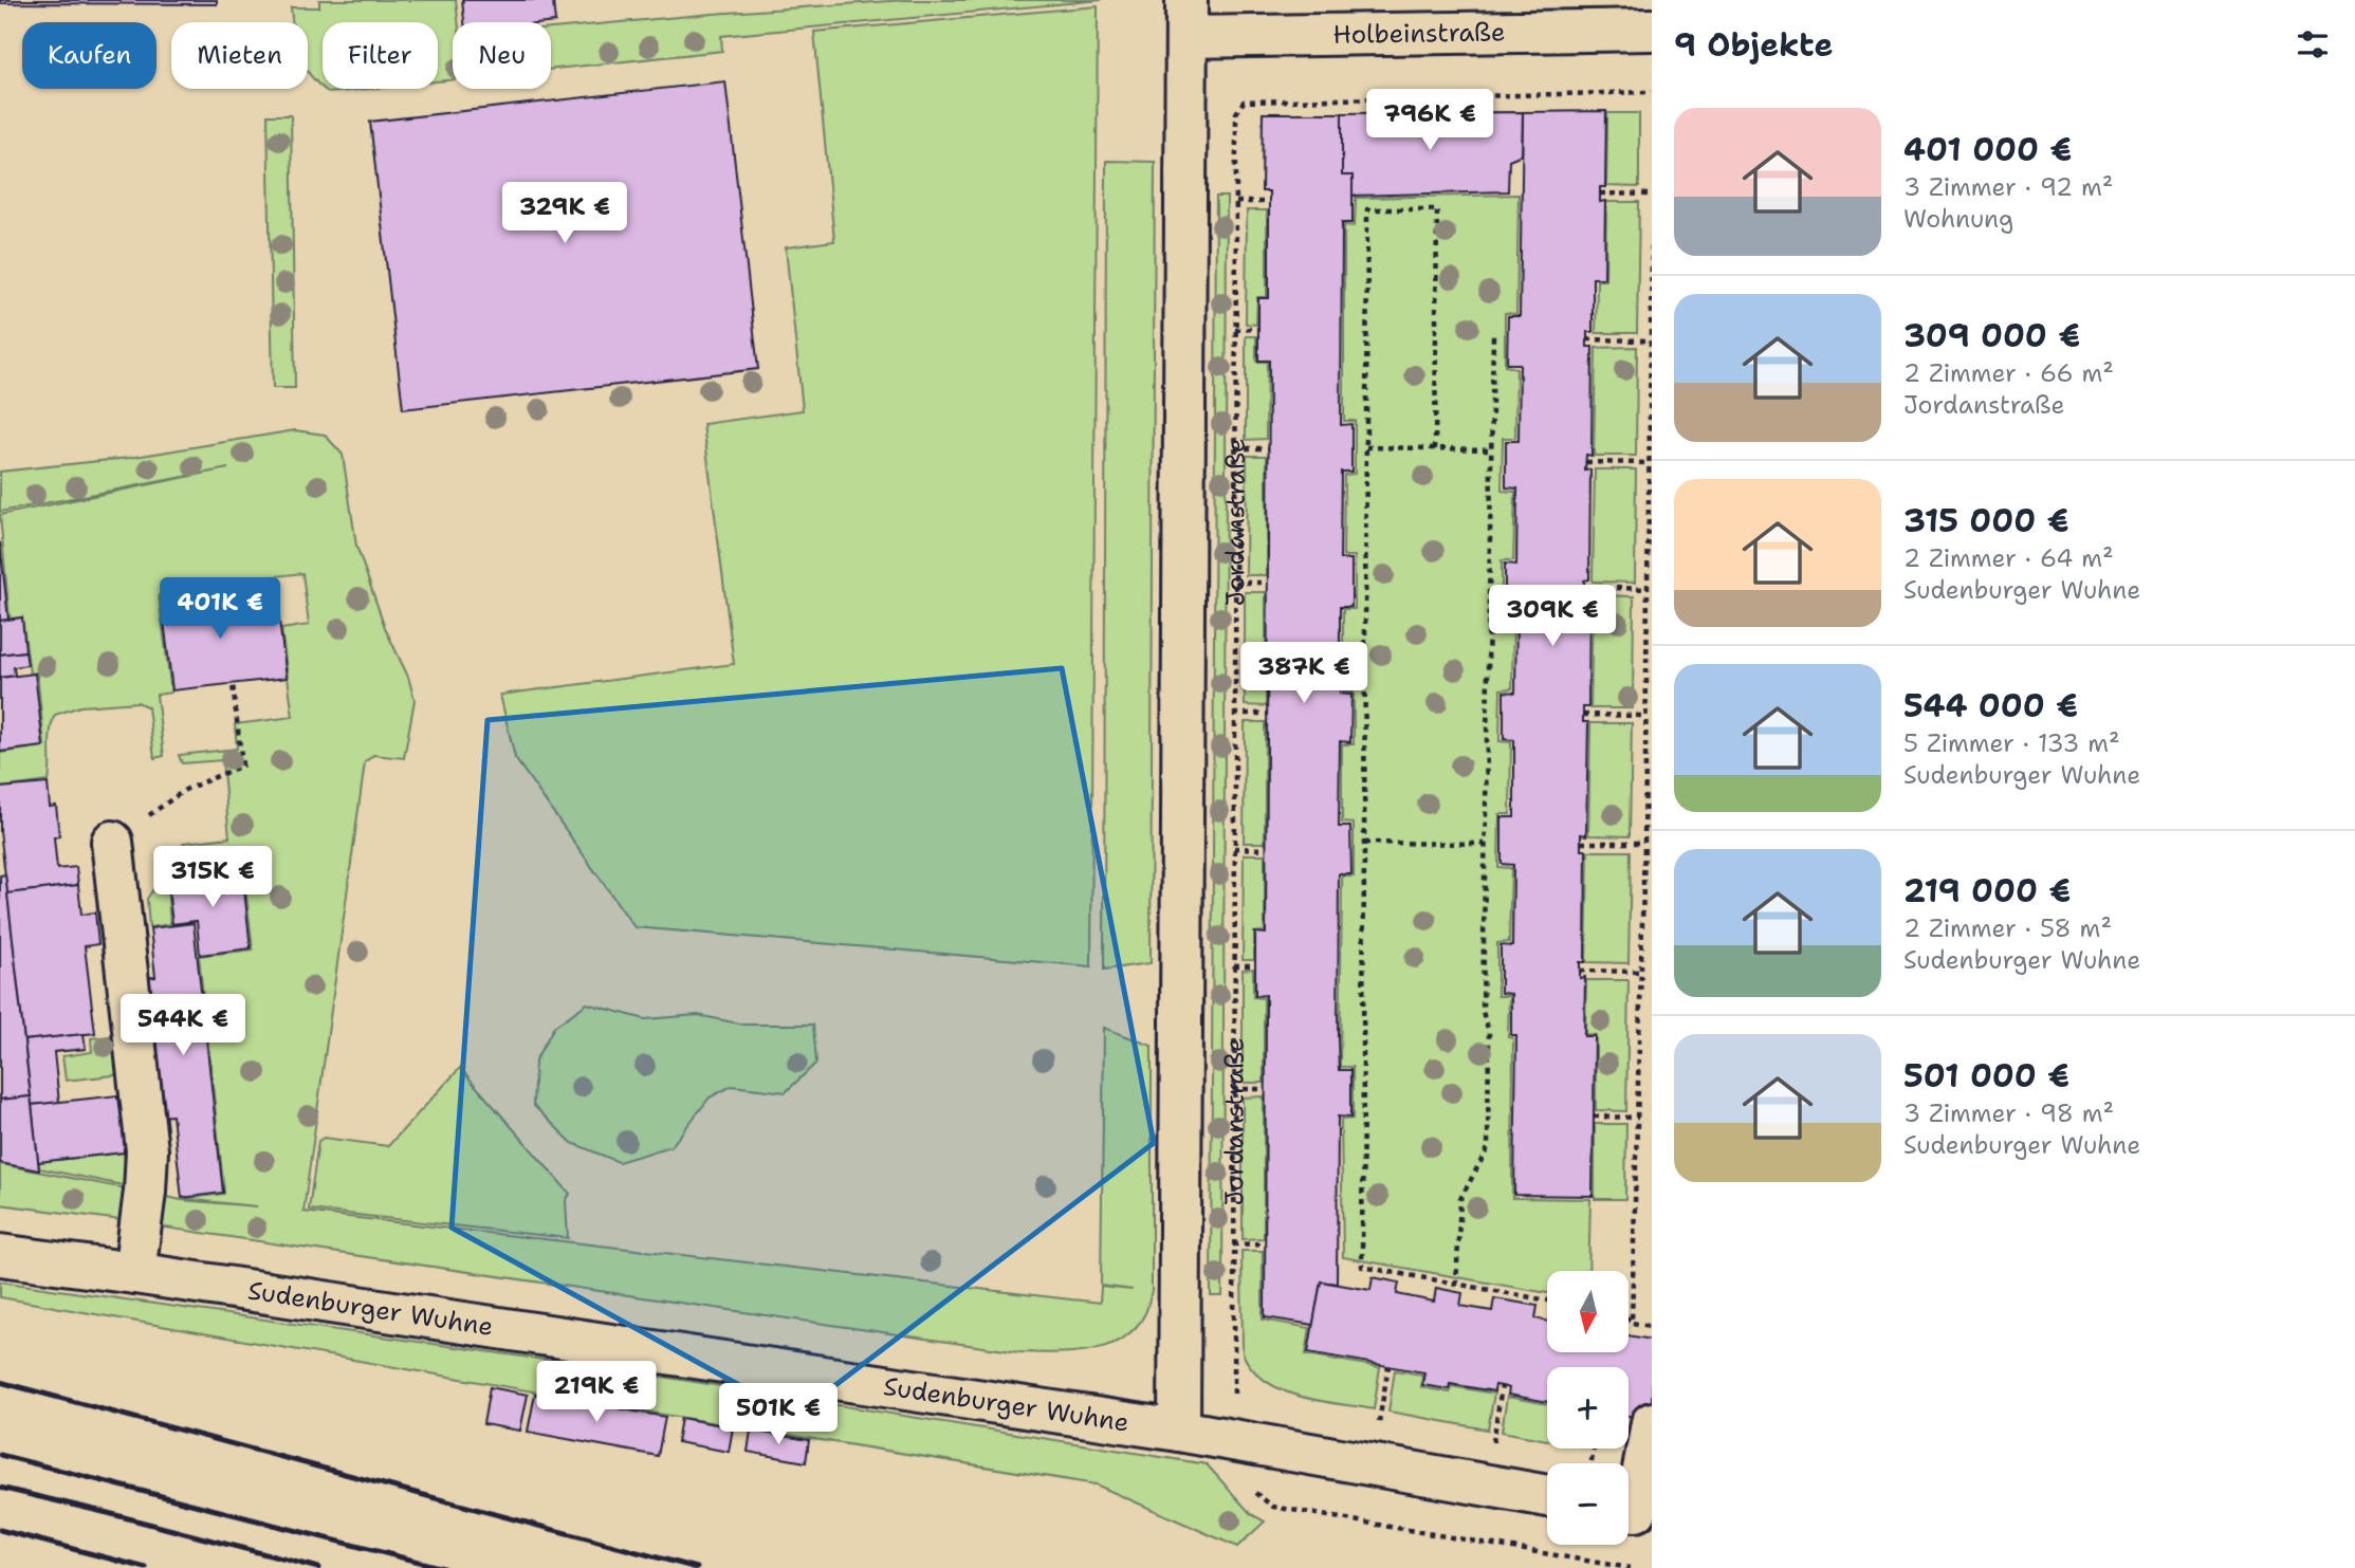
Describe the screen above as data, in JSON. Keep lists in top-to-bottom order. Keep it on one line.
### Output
{"streets":{"street":["Holbeinstraße","Jordanstraße","Sudenburger Wuhne"]},"crossings":[["Holbeinstraße","Jordanstraße"],["Jordanstraße","Sudenburger Wuhne"]],"north":"bottom","page":{"heading":"9 Objekte","chip":["Kaufen","Mieten","Filter","Neu"],"price":["796K €","329K €","401K €","309K €","387K €","315K €","544K €","219K €","501K €"],"list":[{"name":"401 000 €","note":"3 Zimmer · 92 m² · Wohnung"},{"name":"309 000 €","note":"2 Zimmer · 66 m² · Jordanstraße"},{"name":"315 000 €","note":"2 Zimmer · 64 m² · Sudenburger Wuhne"},{"name":"544 000 €","note":"5 Zimmer · 133 m² · Sudenburger Wuhne"},{"name":"219 000 €","note":"2 Zimmer · 58 m² · Sudenburger Wuhne"},{"name":"501 000 €","note":"3 Zimmer · 98 m² · Sudenburger Wuhne"}],"map_buttons":["+","−"]}}
